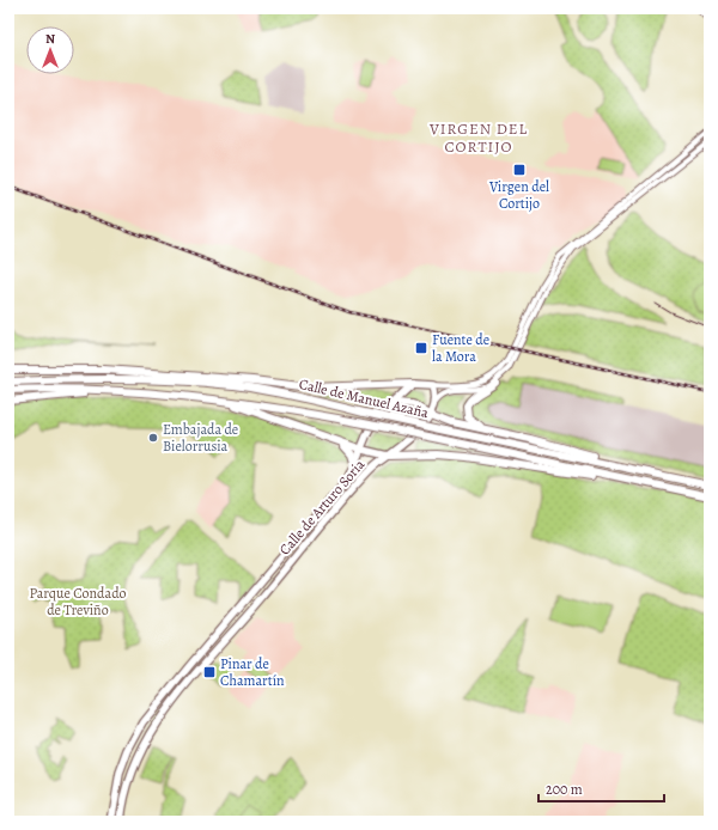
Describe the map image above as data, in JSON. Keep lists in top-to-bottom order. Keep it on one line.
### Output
{"streets":{"highway":["Calle de Manuel Azaña"],"main road":["Calle de Arturo Soria"]},"districts":["VIRGEN DEL CORTIJO"],"parks":["Parque Condado de Treviño"],"places":{"transit":["Virgen del Cortijo","Fuente de la Mora","Pinar de Chamartín"],"other":["Embajada de Bielorrusia"]},"scale_bar":"200 m","north":"top"}
